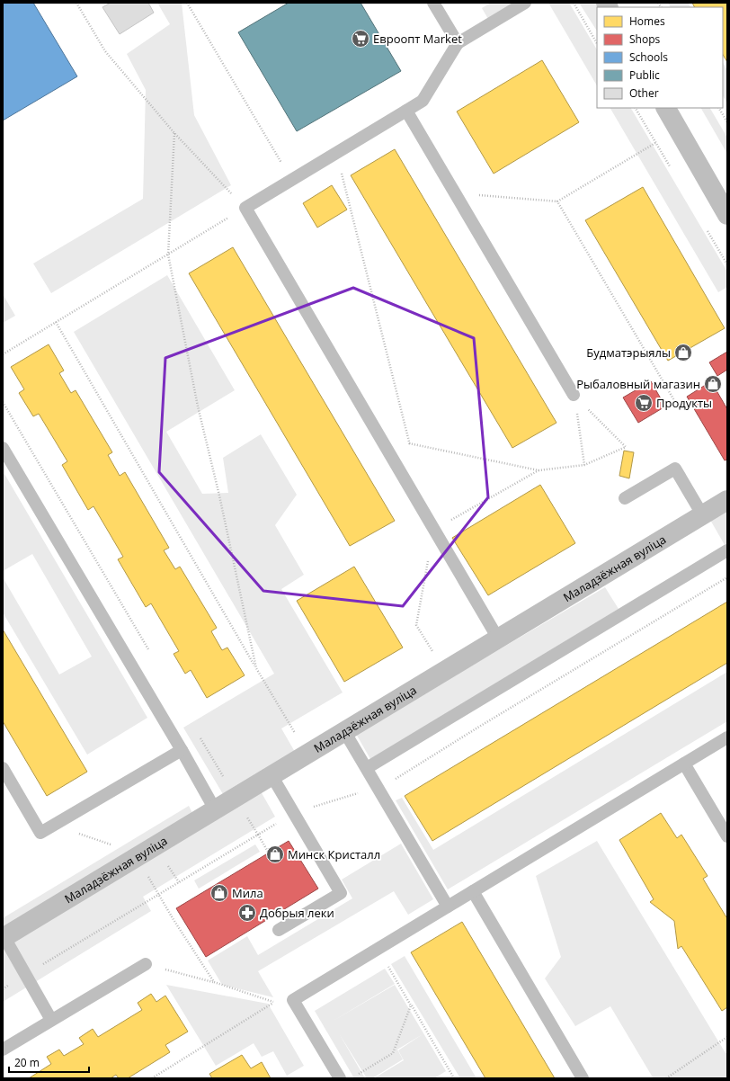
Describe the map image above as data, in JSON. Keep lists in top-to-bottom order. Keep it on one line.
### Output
{"streets":{"street":["Маладзёжная вуліца"]},"places":{"supermarket":["Евроопт Market","Продукты"],"shop":["Будматэрыялы","Рыбаловный магазин","Минск Кристалл","Мила"],"pharmacy":["Добрыя леки"]},"legend":["Homes","Shops","Schools","Public","Other"],"scale_bar":"20 m"}
